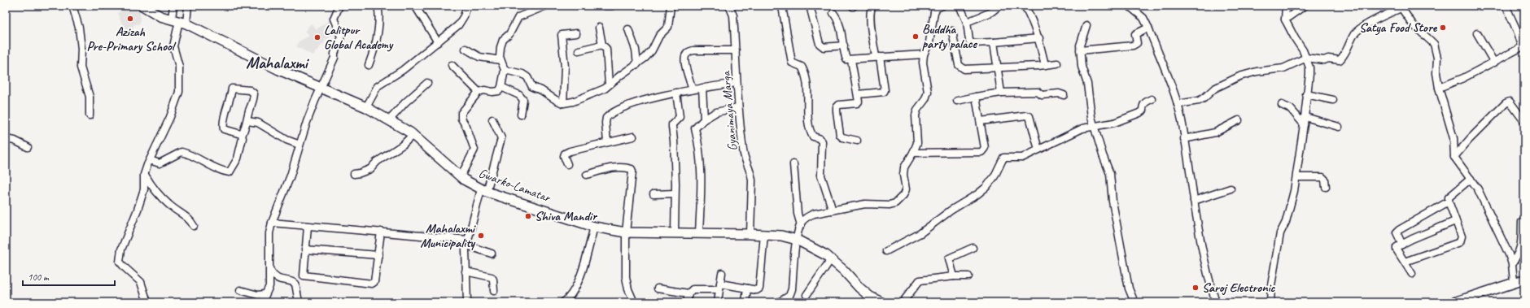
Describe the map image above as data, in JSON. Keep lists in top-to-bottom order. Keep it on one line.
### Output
{"streets":{"main road":["Gwarko-Lamatar"],"street":["Gyanimaya Marga"]},"crossings":[["Gyanimaya Marga","Gwarko-Lamatar"]],"districts":["Mahalaxmi"],"places":["Azizah Pre-Primary School","Satya Food Store","Buddha party palace","Lalitpur Global Academy","Shiva Mandir","Mahalaxmi Municipality","Saroj Electronic"],"scale_bar":"100 m"}
